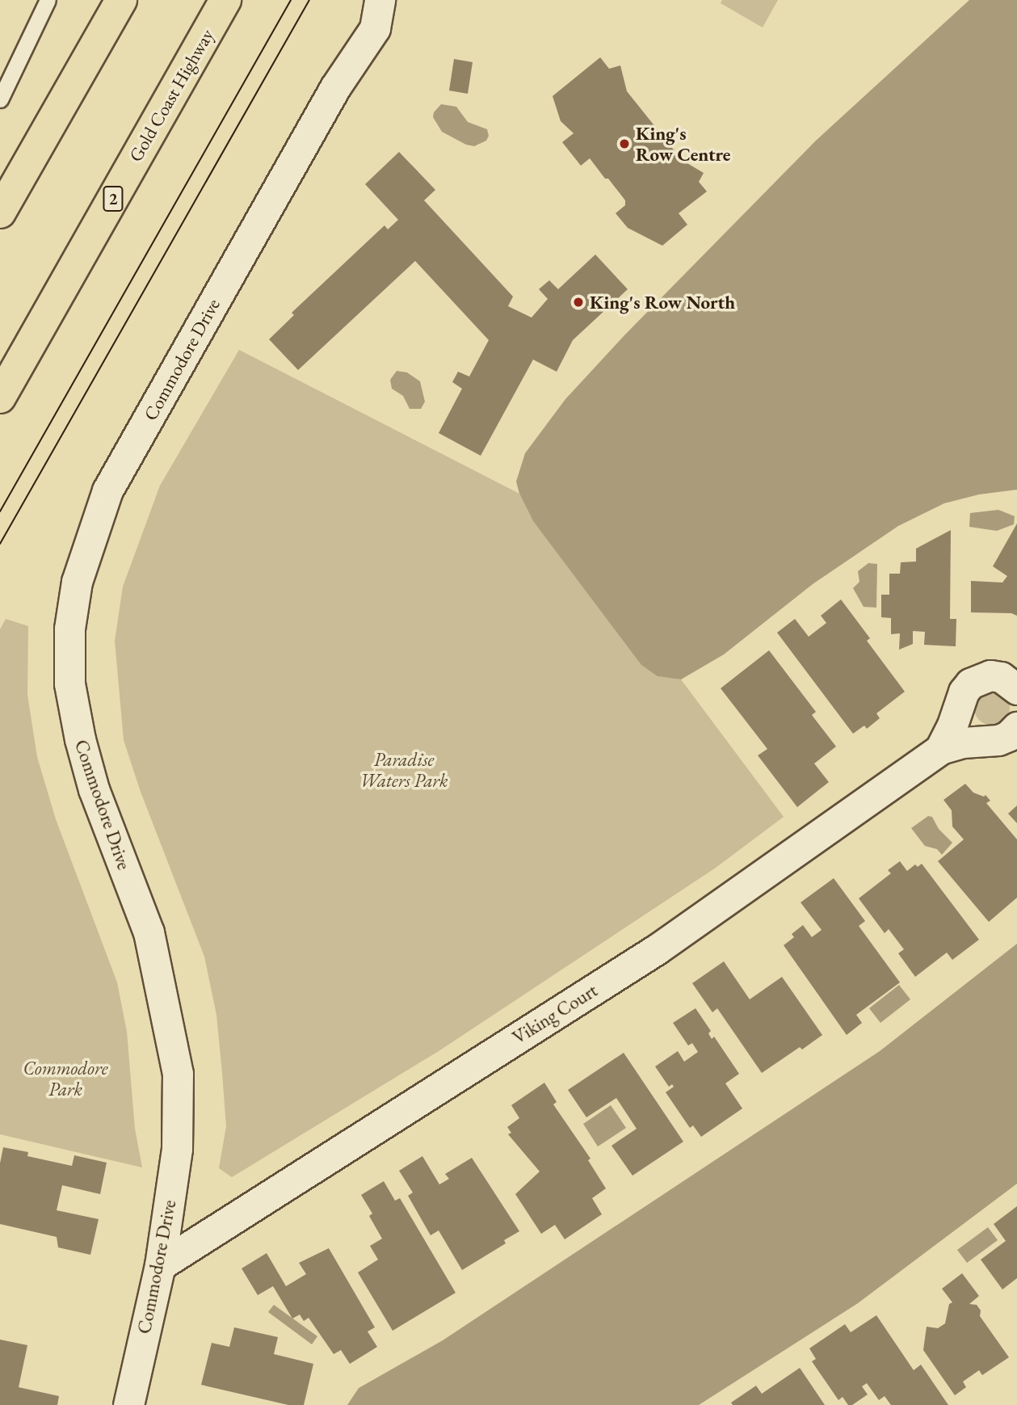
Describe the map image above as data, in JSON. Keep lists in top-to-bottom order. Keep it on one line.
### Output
{"streets":{"highway":["Gold Coast Highway","2"],"street":["Commodore Drive","Viking Court"]},"crossings":[["Commodore Drive","Viking Court"]],"parks":["Paradise Waters Park","Commodore Park"],"places":["King's Row Centre","King's Row North"]}
